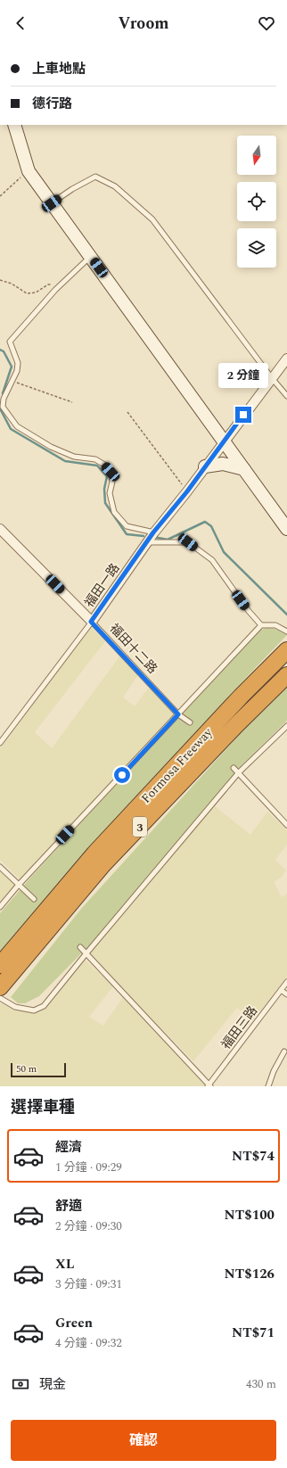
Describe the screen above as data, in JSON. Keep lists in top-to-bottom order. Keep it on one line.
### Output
{"streets":{"highway":["Formosa Freeway","3"],"street":["福田一路","福田十二路"],"lane":["福田三路"]},"crossings":[["福田一路","福田十二路"]],"scale_bar":"50 m","north":"bottom","page":{"header":"Vroom","banner":["上車地點","德行路"],"bubble":"2 分鐘","scale":"50 m","heading":"選擇車種","list":[{"name":"經濟","note":"1 分鐘 · 09:29","value":"NT$74"},{"name":"舒適","note":"2 分鐘 · 09:30","value":"NT$100"},{"name":"XL","note":"3 分鐘 · 09:31","value":"NT$126"},{"name":"Green","note":"4 分鐘 · 09:32","value":"NT$71"}],"pay":["現金","430 m"],"buttons":"確認"}}
